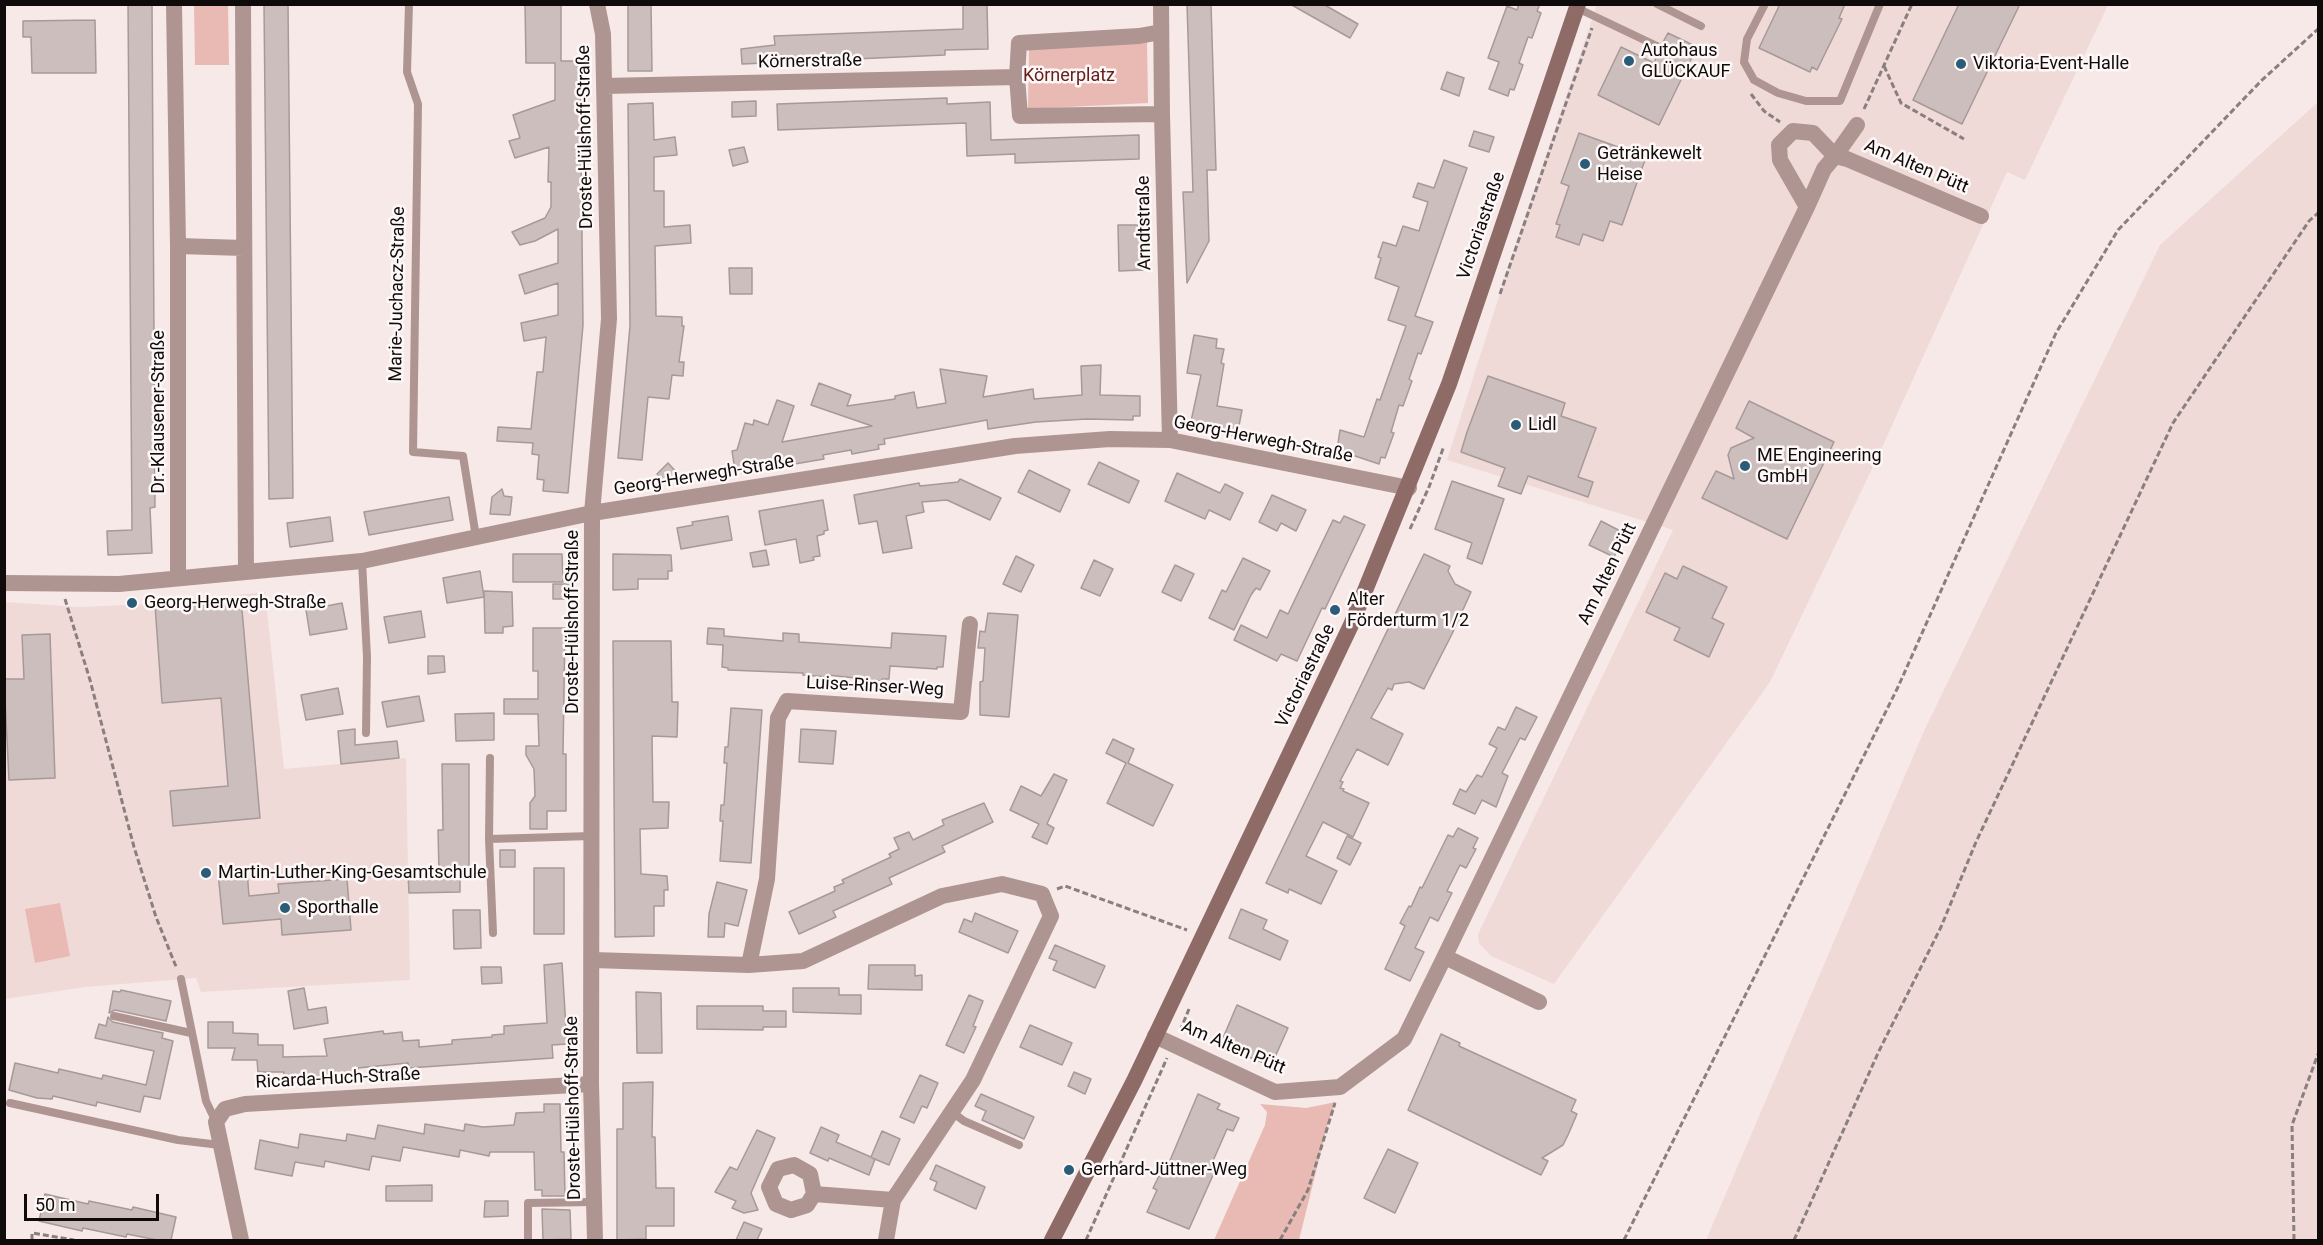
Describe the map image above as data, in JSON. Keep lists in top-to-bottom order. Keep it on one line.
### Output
{"streets":{"main road":["Victoriastraße"],"street":["Körnerstraße","Droste-Hülshoff-Straße","Am Alten Pütt","Arndtstraße","Dr.-Klausener-Straße","Georg-Herwegh-Straße","Luise-Rinser-Weg","Ricarda-Huch-Straße"],"lane":["Marie-Juchacz-Straße"]},"crossings":[["Körnerstraße","Droste-Hülshoff-Straße"],["Droste-Hülshoff-Straße","Georg-Herwegh-Straße"],["Droste-Hülshoff-Straße","Ricarda-Huch-Straße"],["Am Alten Pütt","Victoriastraße"],["Arndtstraße","Georg-Herwegh-Straße"],["Victoriastraße","Georg-Herwegh-Straße"],["Marie-Juchacz-Straße","Georg-Herwegh-Straße"],["Dr.-Klausener-Straße","Georg-Herwegh-Straße"]],"parks":["Körnerplatz"],"places":["Autohaus GLÜCKAUF","Viktoria-Event-Halle","Getränkewelt Heise","Lidl","ME Engineering GmbH","Georg-Herwegh-Straße","Alter Förderturm 1/2","Martin-Luther-King-Gesamtschule","Sporthalle","Gerhard-Jüttner-Weg"],"scale_bar":"50 m"}
